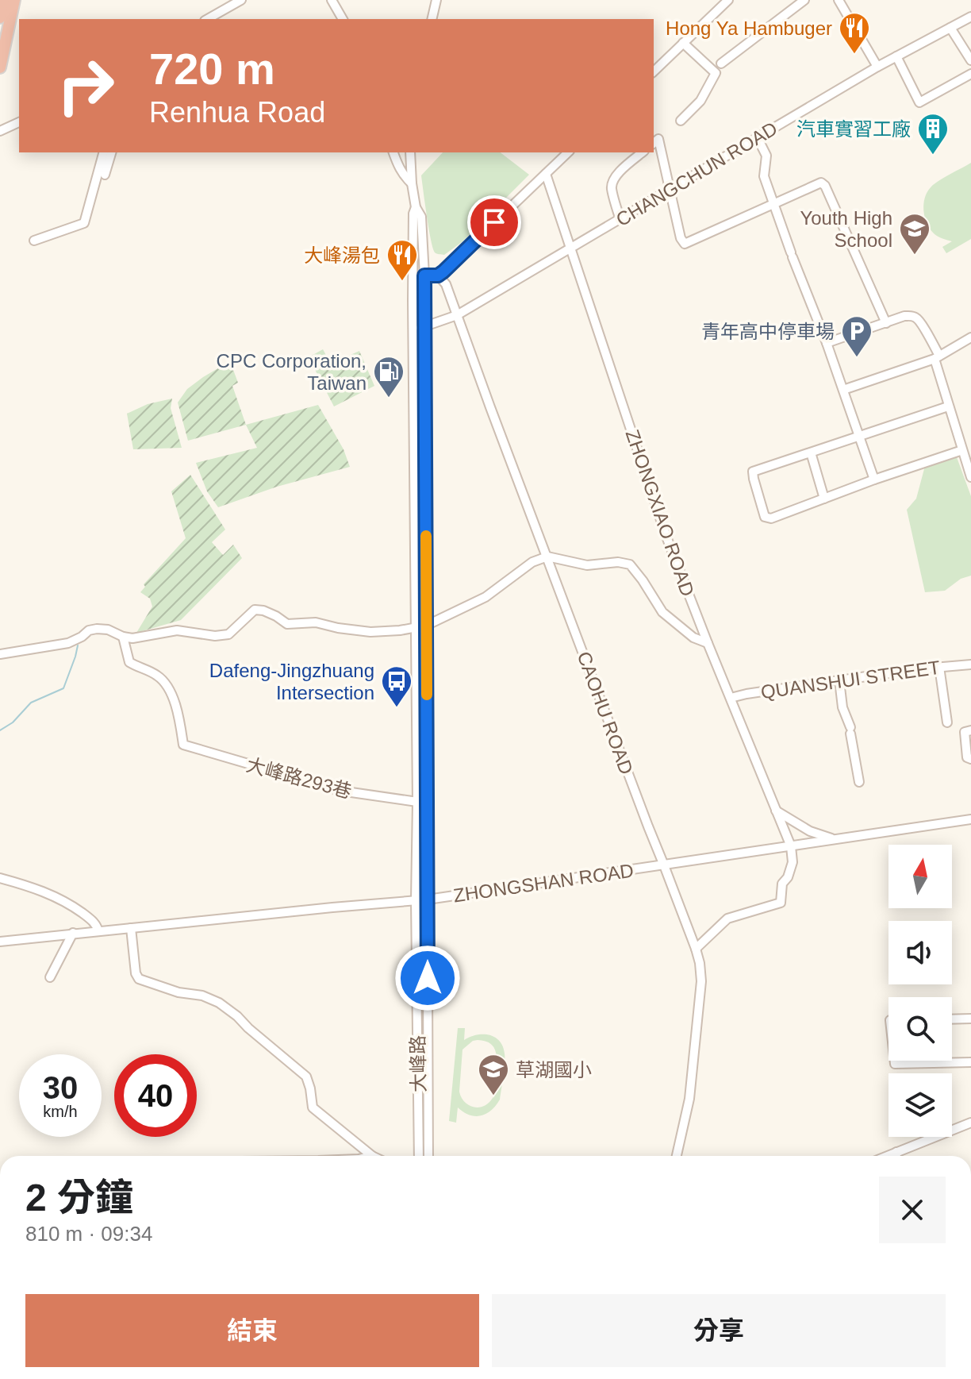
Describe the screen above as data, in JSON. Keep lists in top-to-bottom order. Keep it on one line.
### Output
{"streets":{"street":["CHANGCHUN ROAD","ZHONGXIAO ROAD","QUANSHUI STREET","CAOHU ROAD","大峰路293巷","ZHONGSHAN ROAD","大峰路"]},"crossings":[["CHANGCHUN ROAD","ZHONGXIAO ROAD"],["CHANGCHUN ROAD","CAOHU ROAD"],["CHANGCHUN ROAD","大峰路"],["ZHONGXIAO ROAD","QUANSHUI STREET"],["ZHONGXIAO ROAD","ZHONGSHAN ROAD"],["CAOHU ROAD","ZHONGSHAN ROAD"],["大峰路293巷","大峰路"],["ZHONGSHAN ROAD","大峰路"]],"places":{"restaurant":["Hong Ya Hambuger","大峰湯包"],"building":["汽車實習工廠"],"school or university":["Youth High School","草湖國小"],"parking":["青年高中停車場"],"fuel station":["CPC Corporation, Taiwan"],"bus stop":["Dafeng-Jingzhuang Intersection"]},"north":"top","page":{"turn":["720 m","Renhua Road"],"speed":"30 km/h","limit":"40","heading":["2 分鐘","810 m · 09:34"],"buttons":["結束","分享"]}}
